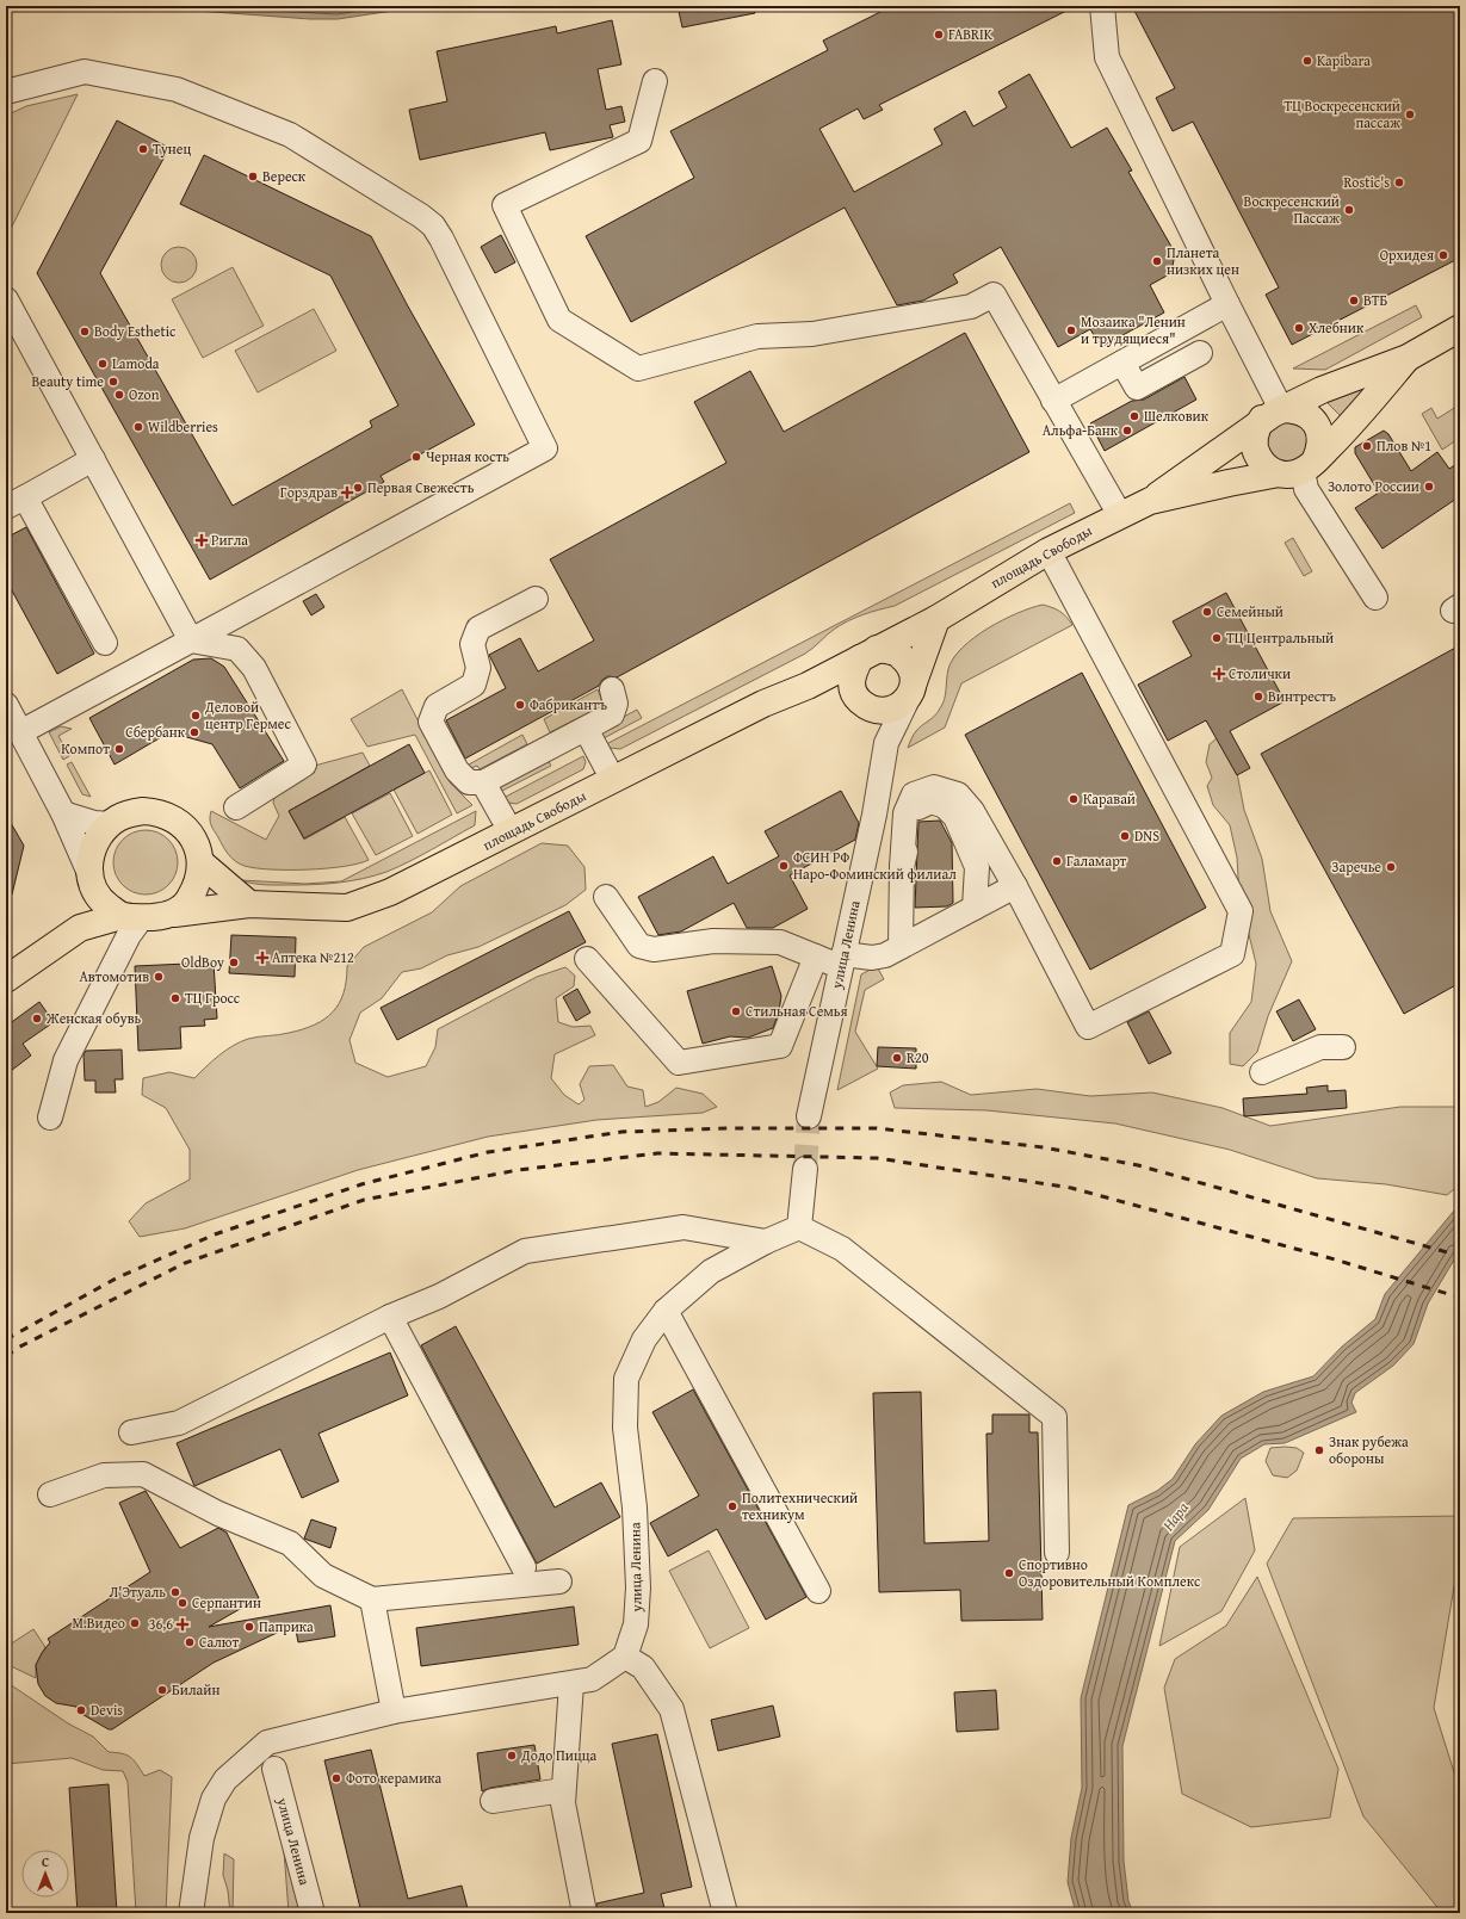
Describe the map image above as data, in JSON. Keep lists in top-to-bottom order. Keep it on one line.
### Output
{"streets":{"main road":["площадь Свободы"],"street":["улица Ленина"]},"crossings":[["площадь Свободы","улица Ленина"]],"water":["Нара"],"places":{"other":["FABRIK","Kapibara","ТЦ Воскресенский пассаж","Тунец","Вереcк","Rostic's","Воскресенский Пассаж","Орхидея","Планета низких цен","ВТБ","Хлебник","Мозаика \"Ленин и трудящиеся\"","Body Esthetic","Lamoda","Beauty time","Ozon","Шелковик","Wildberries","Альфа-Банк","Плов №1","Черная кость","Золото России","Первая Свежесть","Семейный","ТЦ Центральный","Винтрестъ","Фабрикантъ","Деловой центр Гермес","Сбербанк","Компот","Каравай","DNS","Галамарт","ФСИН РФ Наро-Фоминский филиал","Заречье","OldBoy","Автомотив","ТЦ Гросс","Стильная Семья","Женская обувь","R20","Знак рубежа обороны","Политехнический техникум","Спортивно Оздоровительный Комплекс","Л'Этуаль","Серпантин","М.Видео","Паприка","Салют","Билайн","Devis","Додо Пицца","Фото керамика"],"health":["Горздрав","Ригла","Столички","Аптека №212","36,6"]},"north":"top"}
